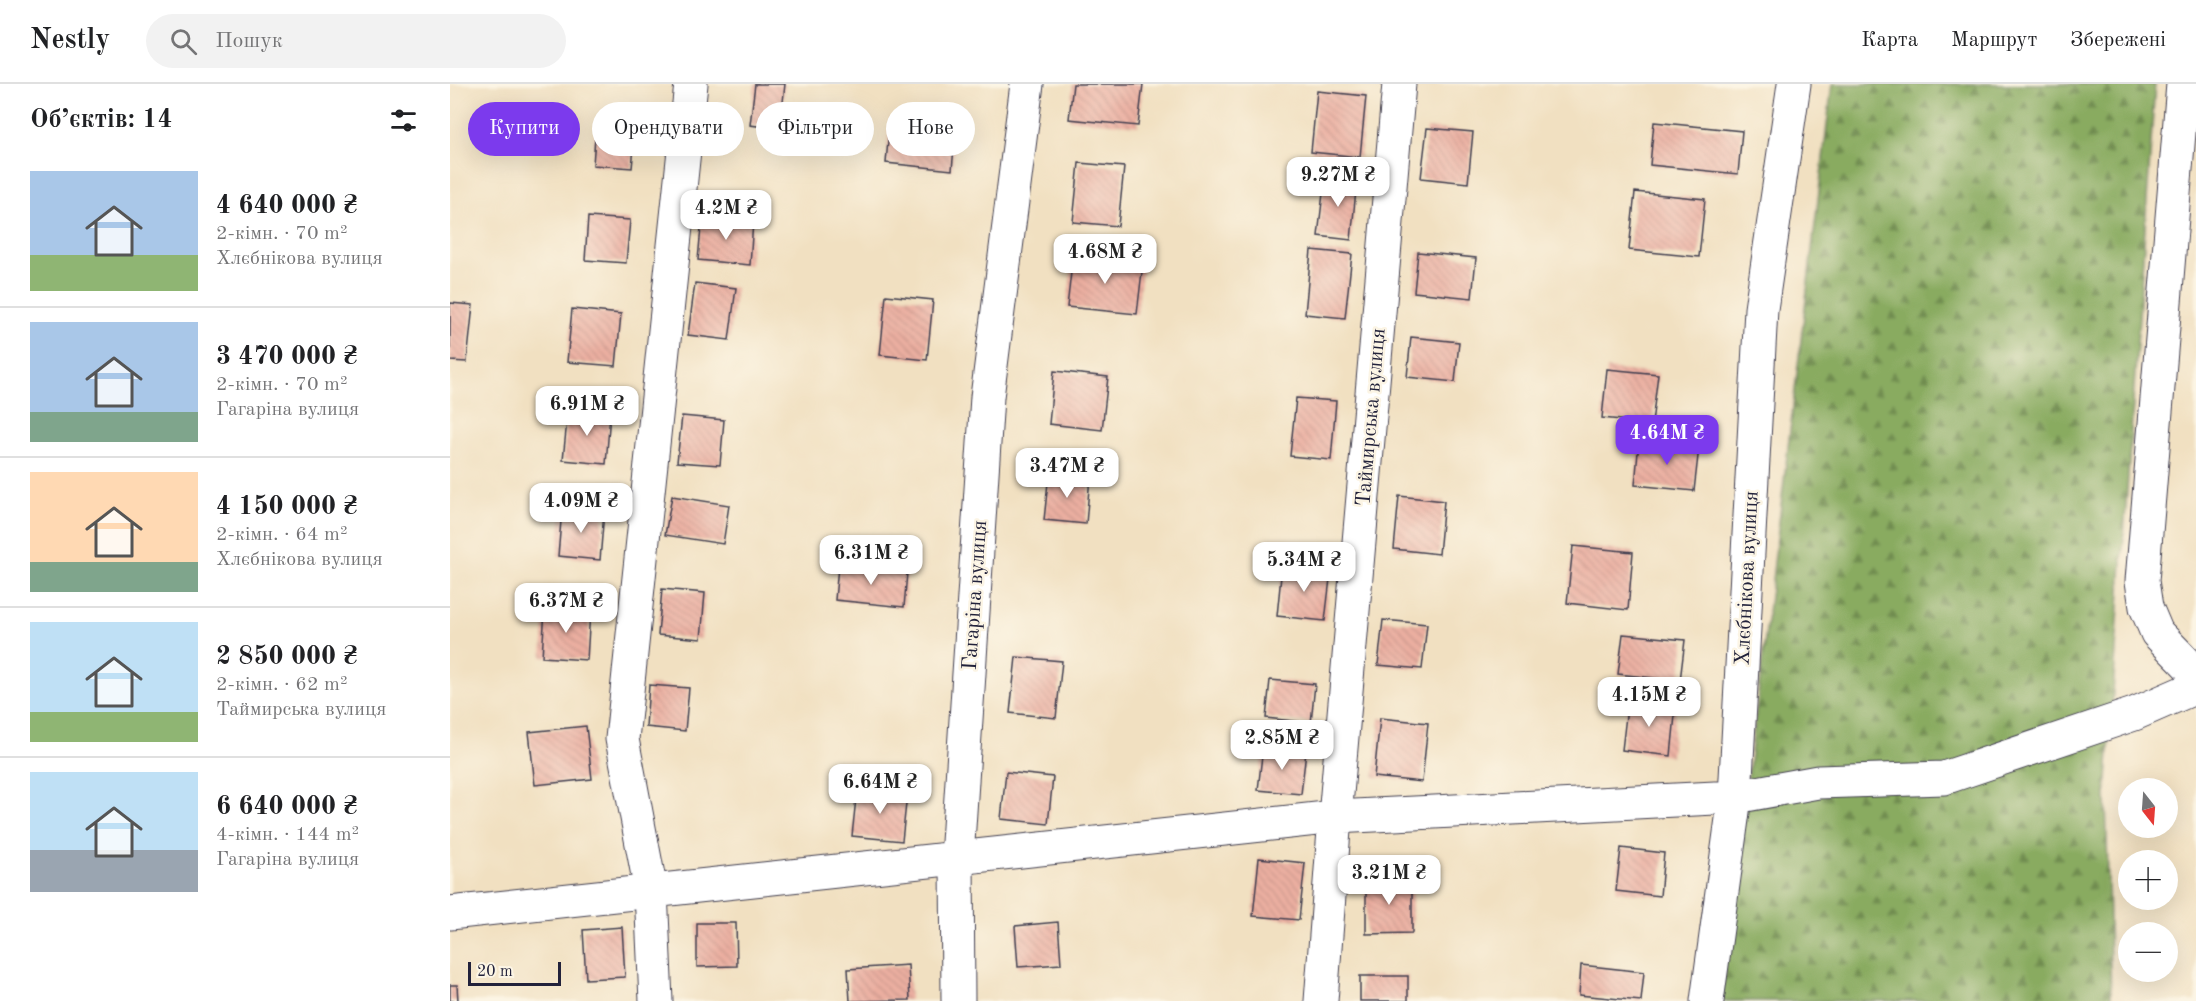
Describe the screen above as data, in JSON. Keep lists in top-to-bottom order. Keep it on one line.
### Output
{"streets":{"street":["Таймирська вулиця","Хлєбнікова вулиця","Гагаріна вулиця"]},"scale_bar":"20 m","north":"bottom","page":{"header":"Nestly","search":"Пошук","nav":["Карта","Маршрут","Збережені"],"heading":"Об’єктів: 14","chip":["Купити","Орендувати","Фільтри","Нове"],"list":[{"name":"4 640 000 ₴","note":"2-кімн. · 70 m² · Хлєбнікова вулиця"},{"name":"3 470 000 ₴","note":"2-кімн. · 70 m² · Гагаріна вулиця"},{"name":"4 150 000 ₴","note":"2-кімн. · 64 m² · Хлєбнікова вулиця"},{"name":"2 850 000 ₴","note":"2-кімн. · 62 m² · Таймирська вулиця"},{"name":"6 640 000 ₴","note":"4-кімн. · 144 m² · Гагаріна вулиця"}],"price":["9.27M ₴","4.2M ₴","4.68M ₴","6.91M ₴","4.64M ₴","3.47M ₴","4.09M ₴","6.31M ₴","5.34M ₴","6.37M ₴","4.15M ₴","2.85M ₴","6.64M ₴","3.21M ₴"],"map_buttons":["+","−"],"scale":"20 m"}}
